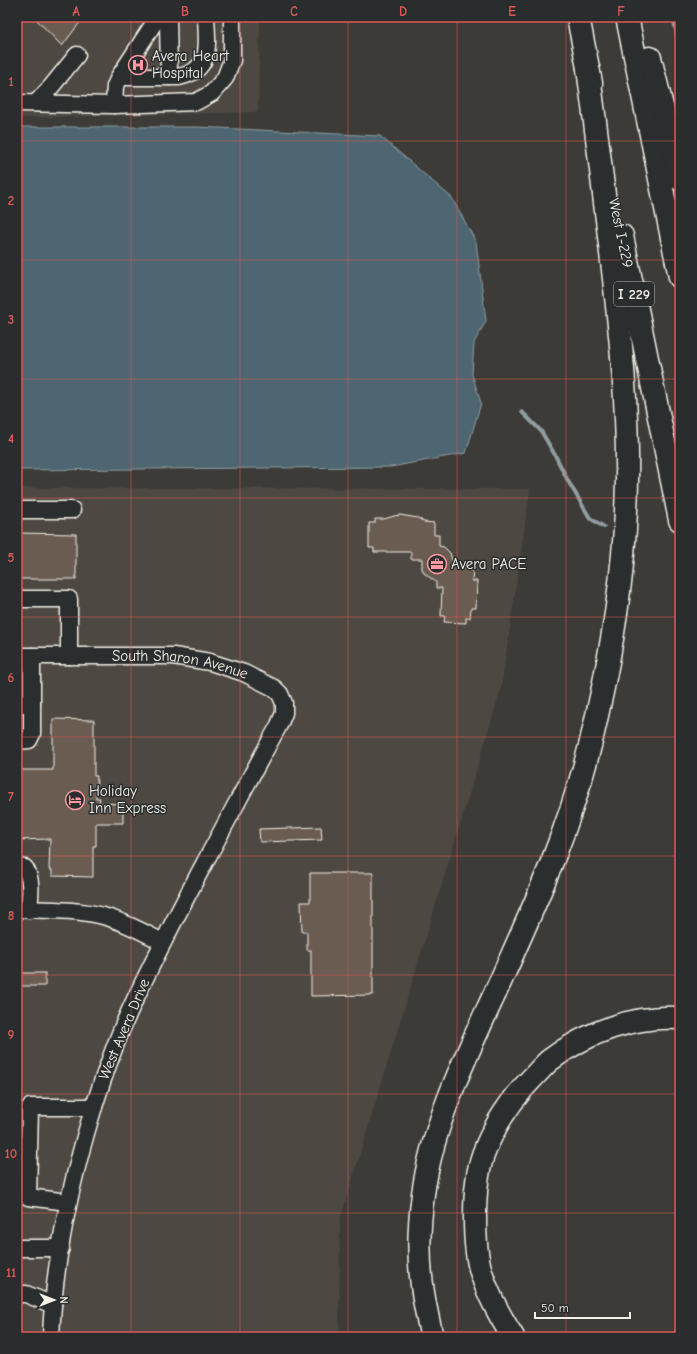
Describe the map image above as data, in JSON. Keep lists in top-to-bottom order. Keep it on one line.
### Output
{"streets":{"highway":["West I-229","I 229"],"street":["South Sharon Avenue","West Avera Drive"]},"crossings":[["South Sharon Avenue","West Avera Drive"]],"places":{"hospital":["Avera Heart Hospital"],"office":["Avera PACE"],"hotel":["Holiday Inn Express"]},"scale_bar":"50 m","north":"right","grid":{"columns":["A","B","C","D","E","F"],"rows":["1","2","3","4","5","6","7","8","9","10","11"]}}
